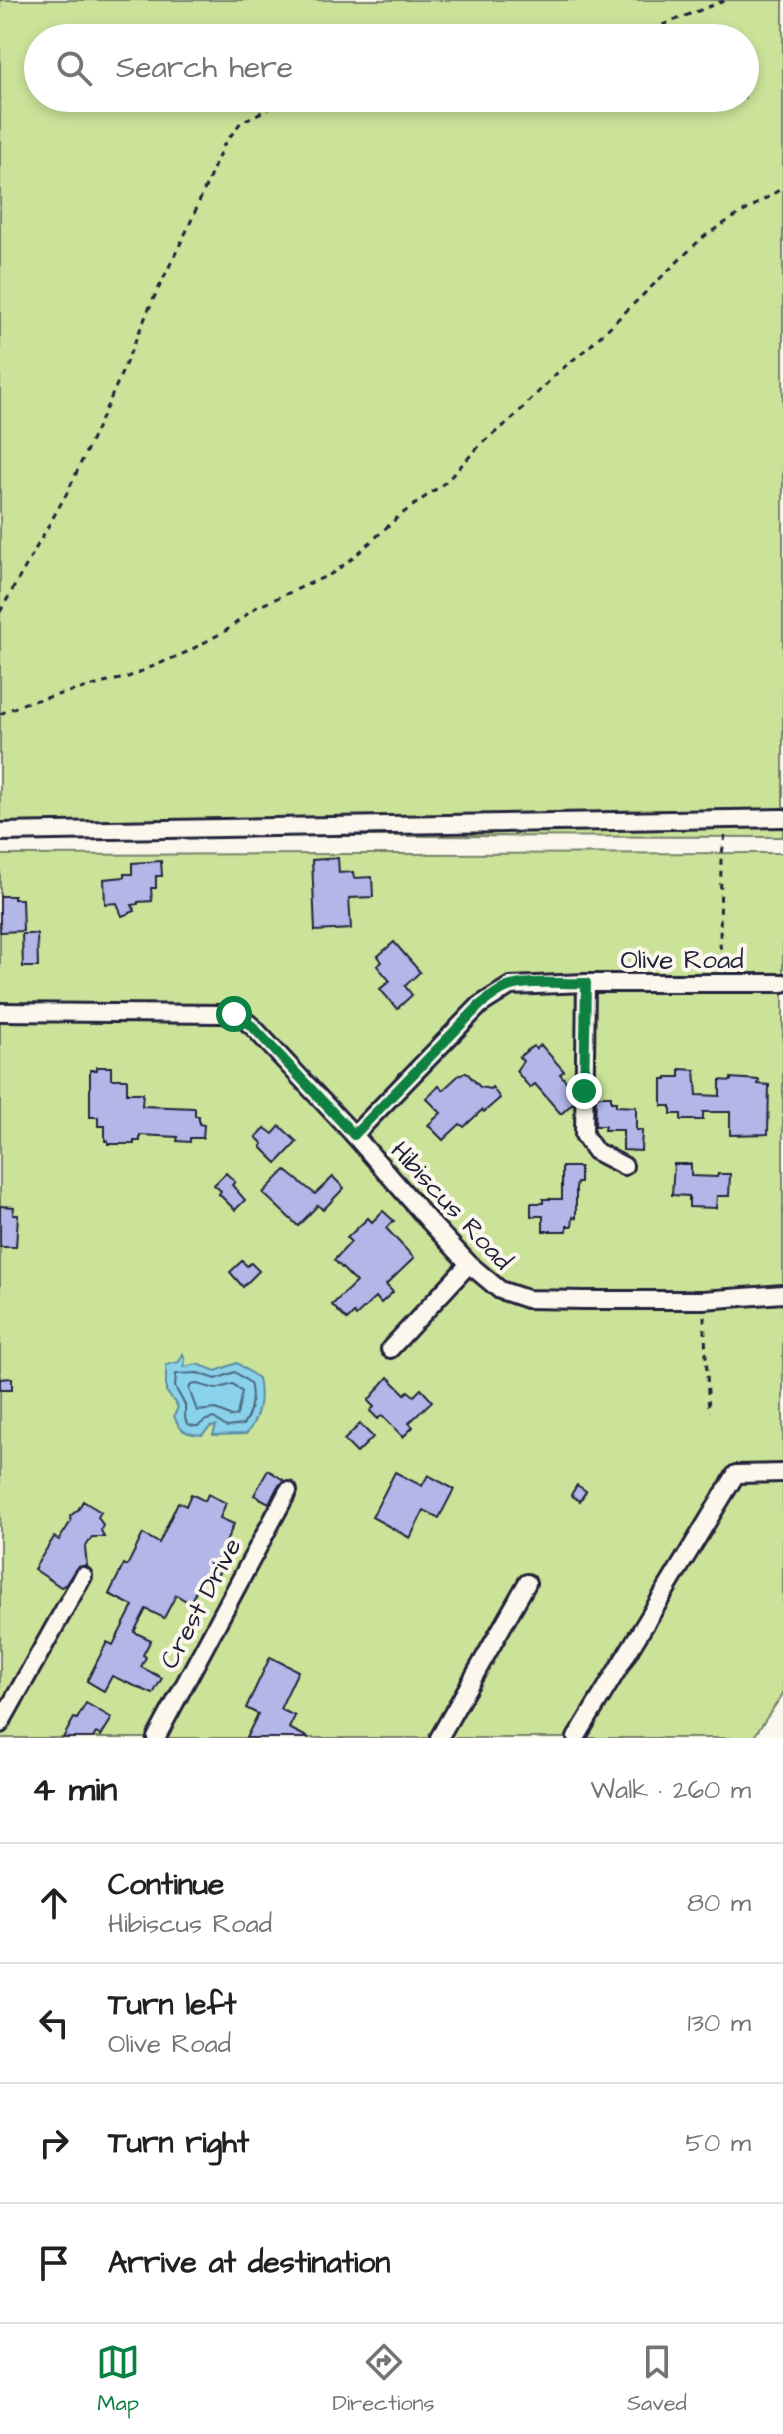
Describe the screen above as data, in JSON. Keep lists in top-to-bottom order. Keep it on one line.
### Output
{"streets":{"street":["Olive Road","Hibiscus Road","Crest Drive"]},"crossings":[["Olive Road","Hibiscus Road"]],"page":{"search":"Search here","heading":["4 min","Walk · 260 m"],"list":[["Continue","Hibiscus Road","80 m"],["Turn left","Olive Road","130 m"],["Turn right","50 m"],"Arrive at destination"],"nav":["Map","Directions","Saved"]}}
